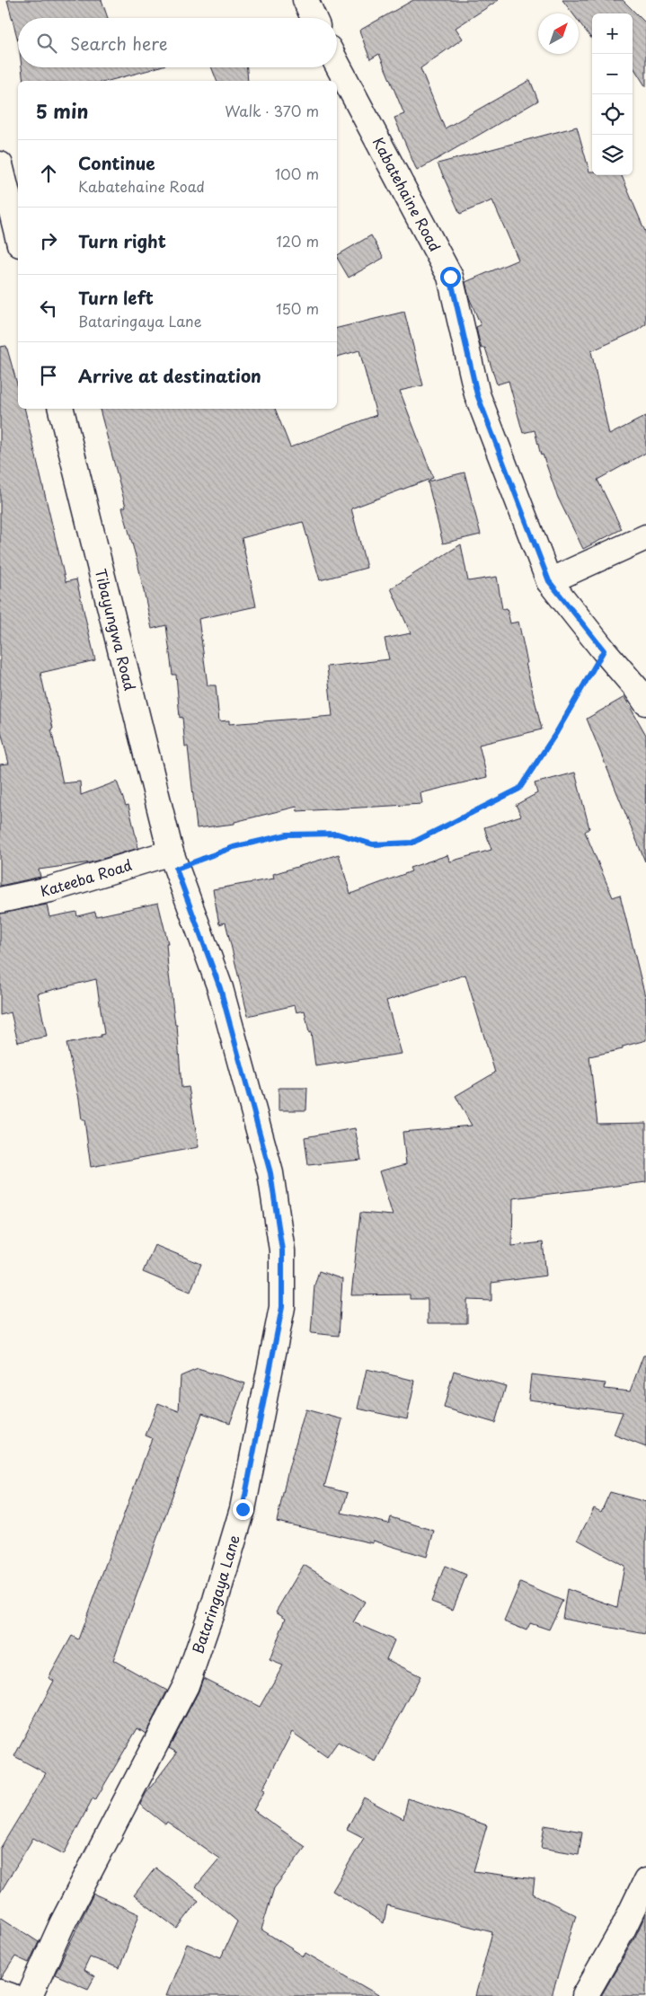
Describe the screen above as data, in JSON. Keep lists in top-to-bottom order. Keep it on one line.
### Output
{"streets":{"street":["Kabatehaine Road","Tibayungwa Road","Kateeba Road","Bataringaya Lane"]},"crossings":[["Tibayungwa Road","Kateeba Road"],["Tibayungwa Road","Bataringaya Lane"],["Kateeba Road","Bataringaya Lane"]],"north":"top right","page":{"map_buttons":["+","−"],"search":"Search here","heading":["5 min","Walk · 370 m"],"list":[["Continue","Kabatehaine Road","100 m"],["Turn right","120 m"],["Turn left","Bataringaya Lane","150 m"],"Arrive at destination"]}}
